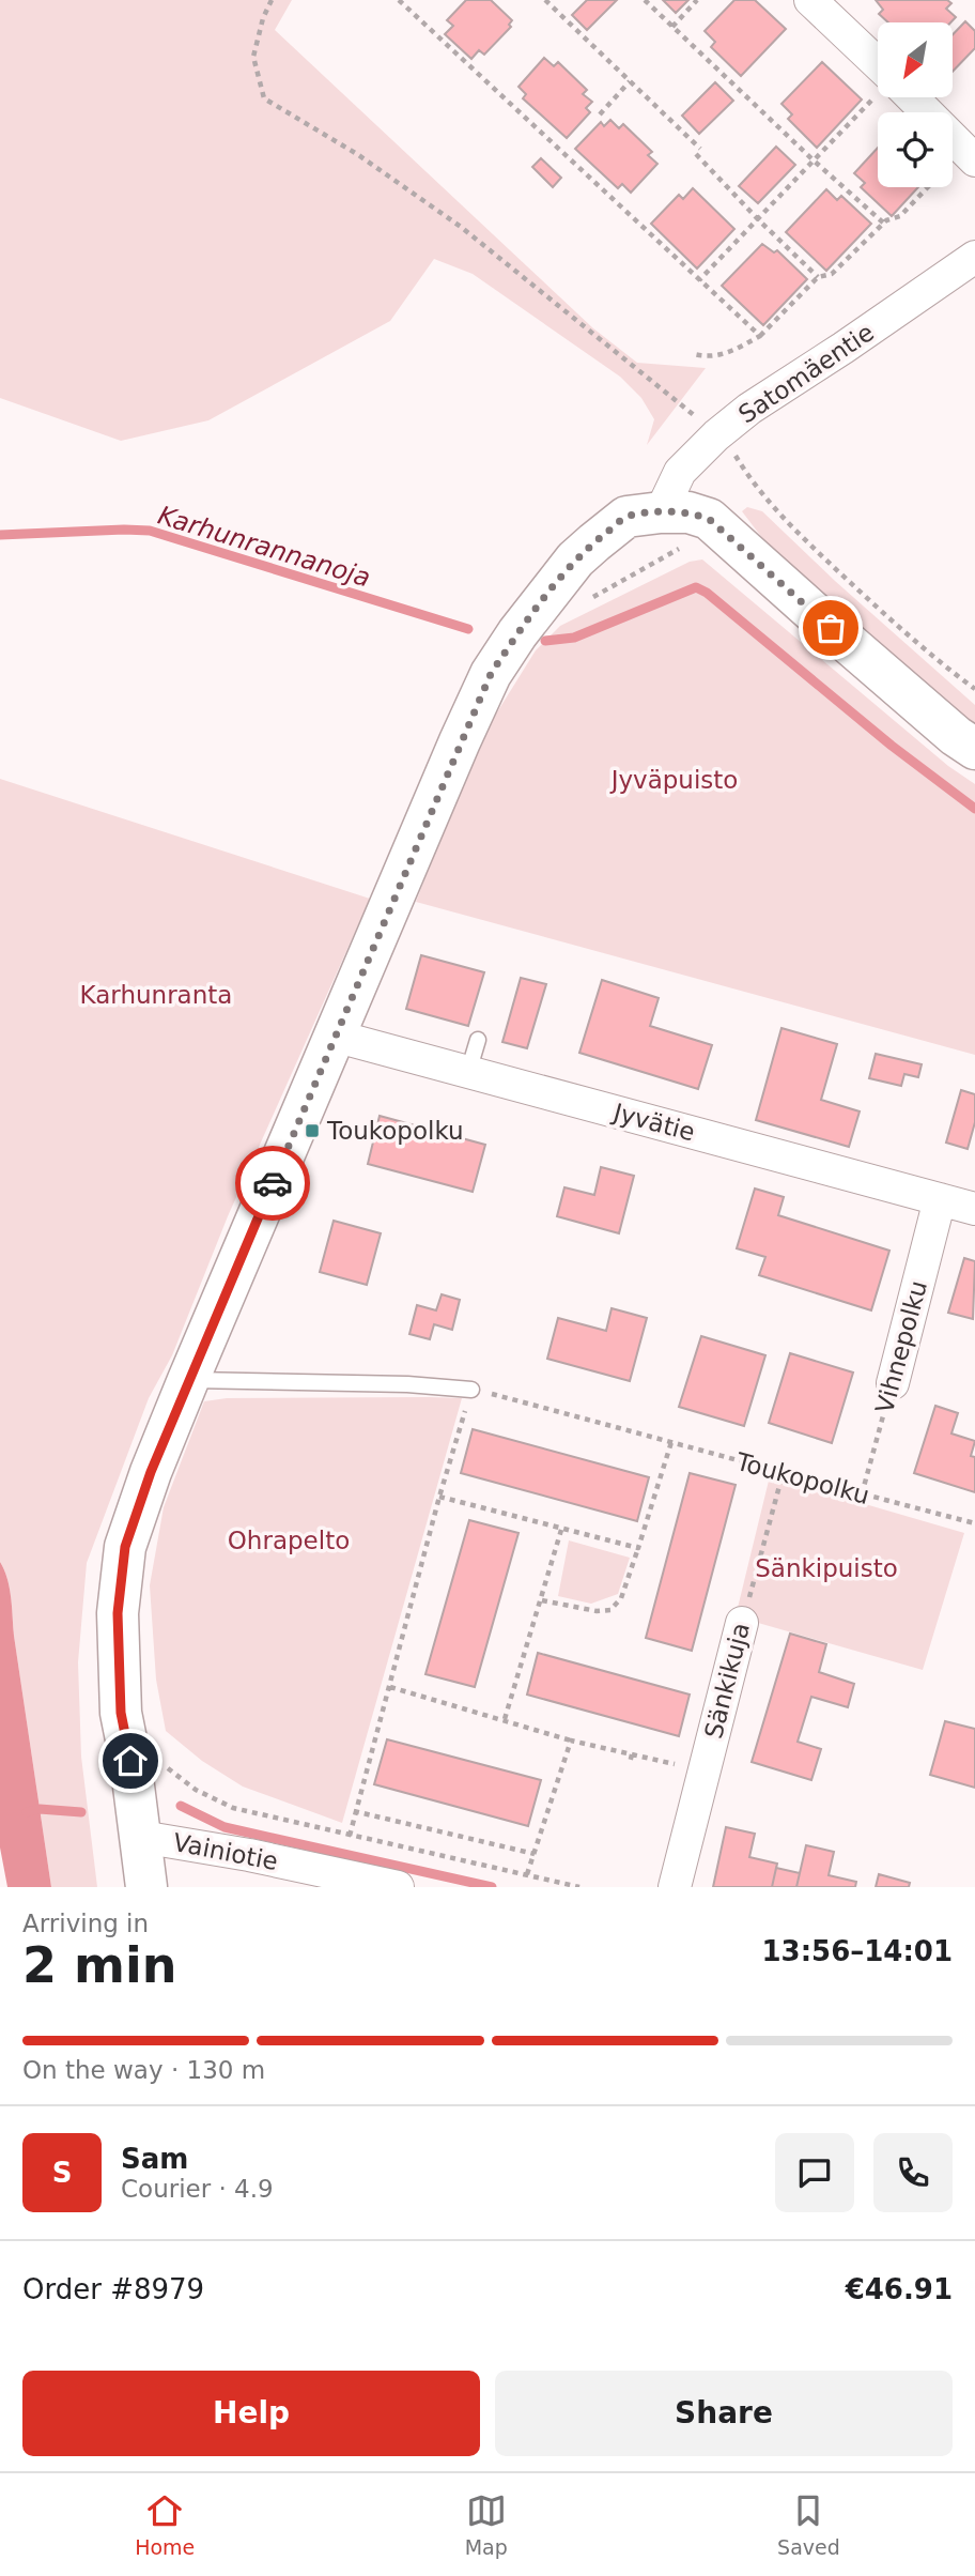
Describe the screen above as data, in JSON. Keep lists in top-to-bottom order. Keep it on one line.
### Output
{"streets":{"street":["Satomäentie","Jyvätie","Vihnepolku","Sänkikuja","Vainiotie"],"path":["Toukopolku"]},"crossings":[["Jyvätie","Vihnepolku"],["Vihnepolku","Toukopolku"],["Toukopolku","Sänkikuja"]],"water":["Karhunrannanoja"],"parks":["Jyväpuisto","Karhunranta","Ohrapelto","Sänkipuisto"],"places":{"transit":["Toukopolku"]},"north":"bottom left","page":{"heading":["2 min","Arriving in","13:56–14:01"],"panel":["Sam","Courier · 4.9","Order #8979","€46.91"],"bar":"On the way · 130 m","round":"S","buttons":["Help","Share"],"tabs":["Home","Map","Saved"]}}
